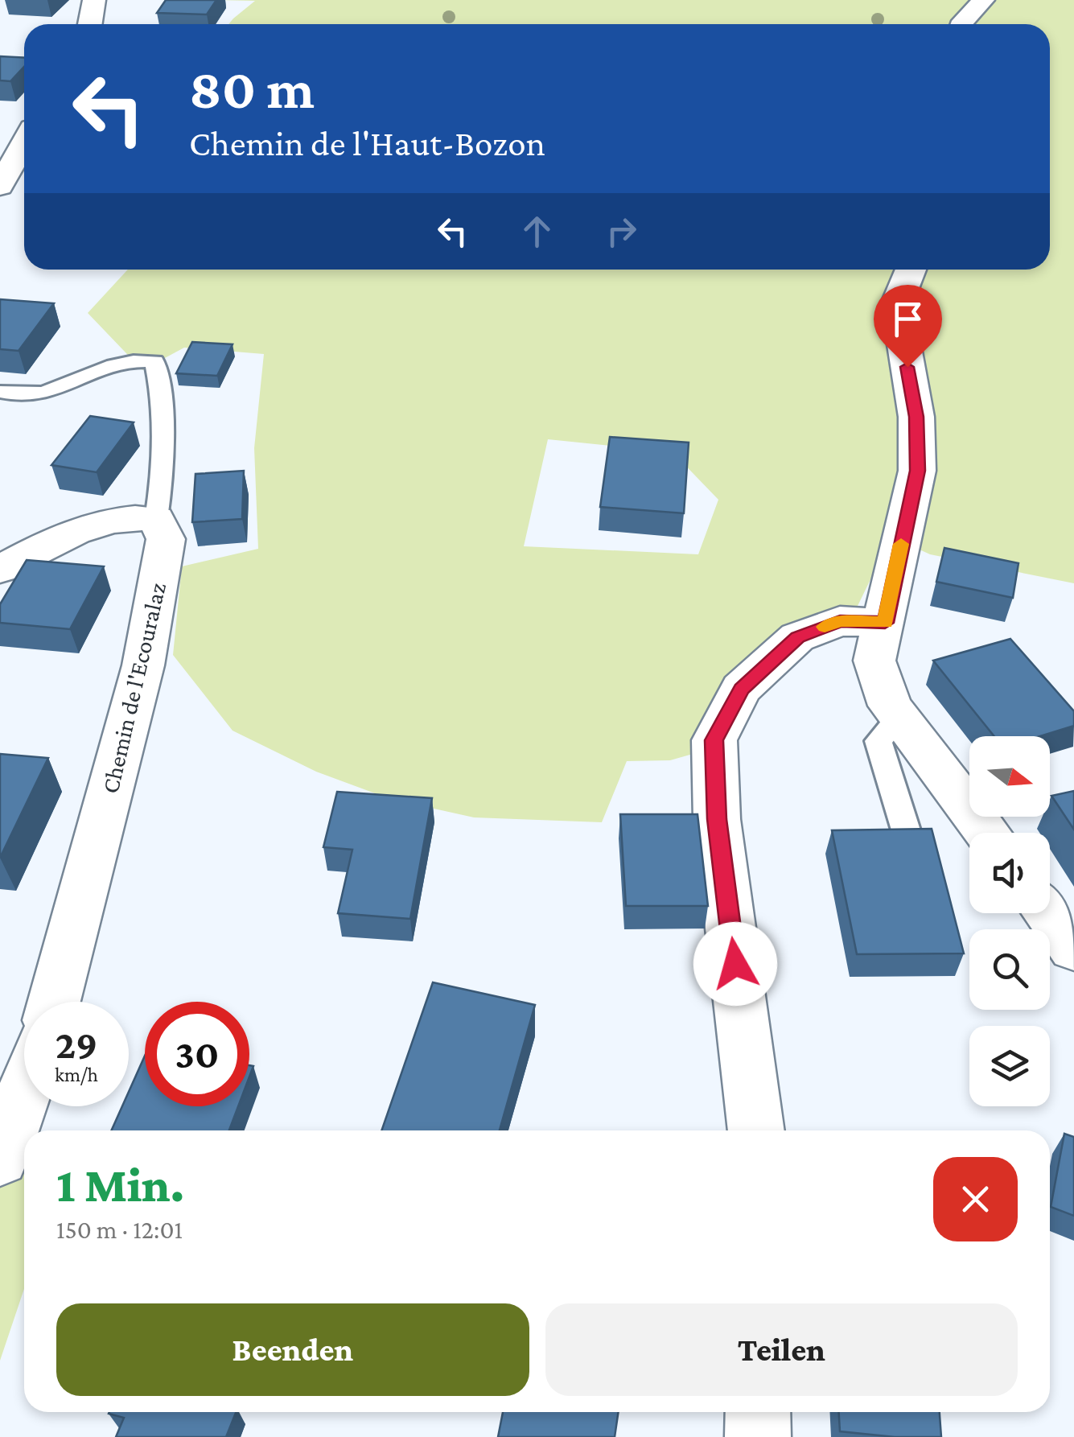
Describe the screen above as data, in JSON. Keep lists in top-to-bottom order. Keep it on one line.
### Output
{"streets":{"street":["Chemin de l'Ecouralaz"]},"north":"right","page":{"turn":["80 m","Chemin de l'Haut-Bozon"],"speed":"29 km/h","limit":"30","heading":["1 Min.","150 m · 12:01"],"buttons":["Beenden","Teilen"]}}
